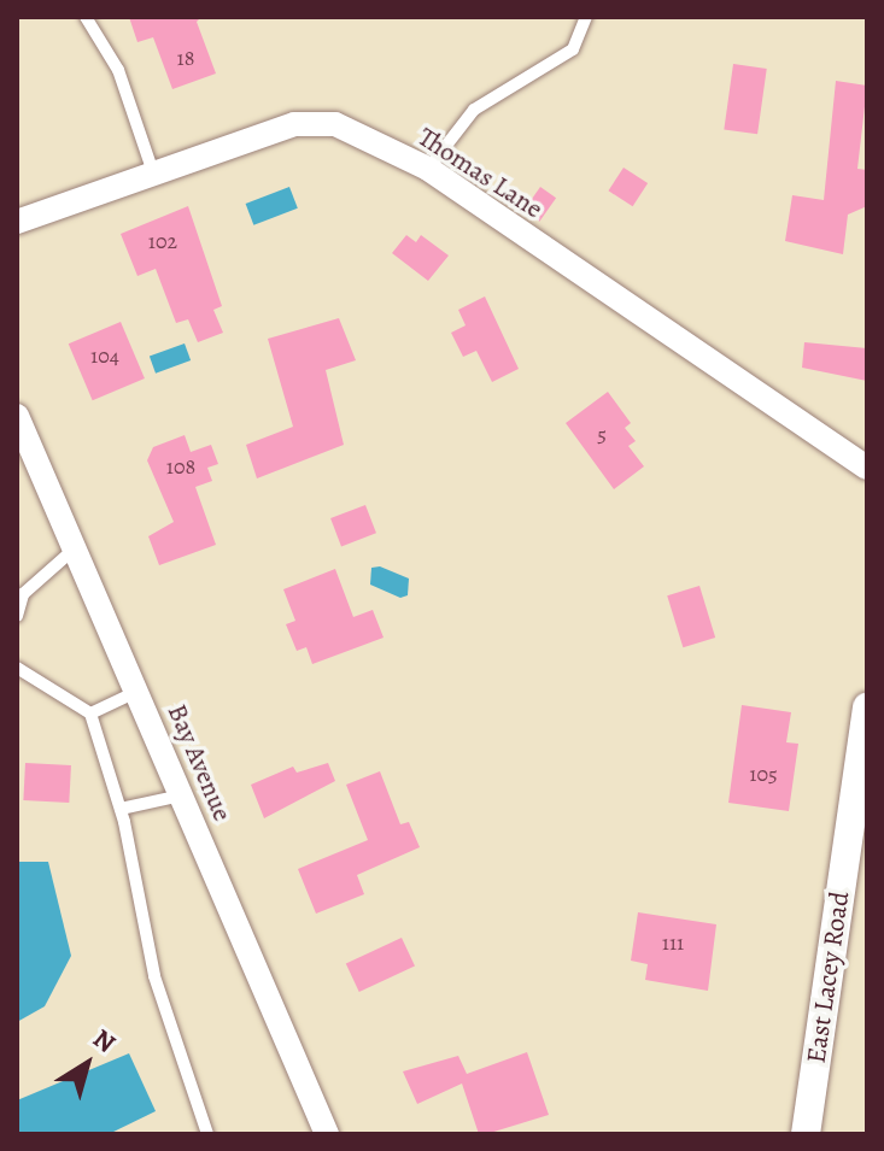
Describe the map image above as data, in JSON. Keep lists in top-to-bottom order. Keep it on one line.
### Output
{"streets":{"street":["Thomas Lane","Bay Avenue","East Lacey Road"]},"house_numbers":["18","102","104","5","108","105","111"],"north":"top right"}
